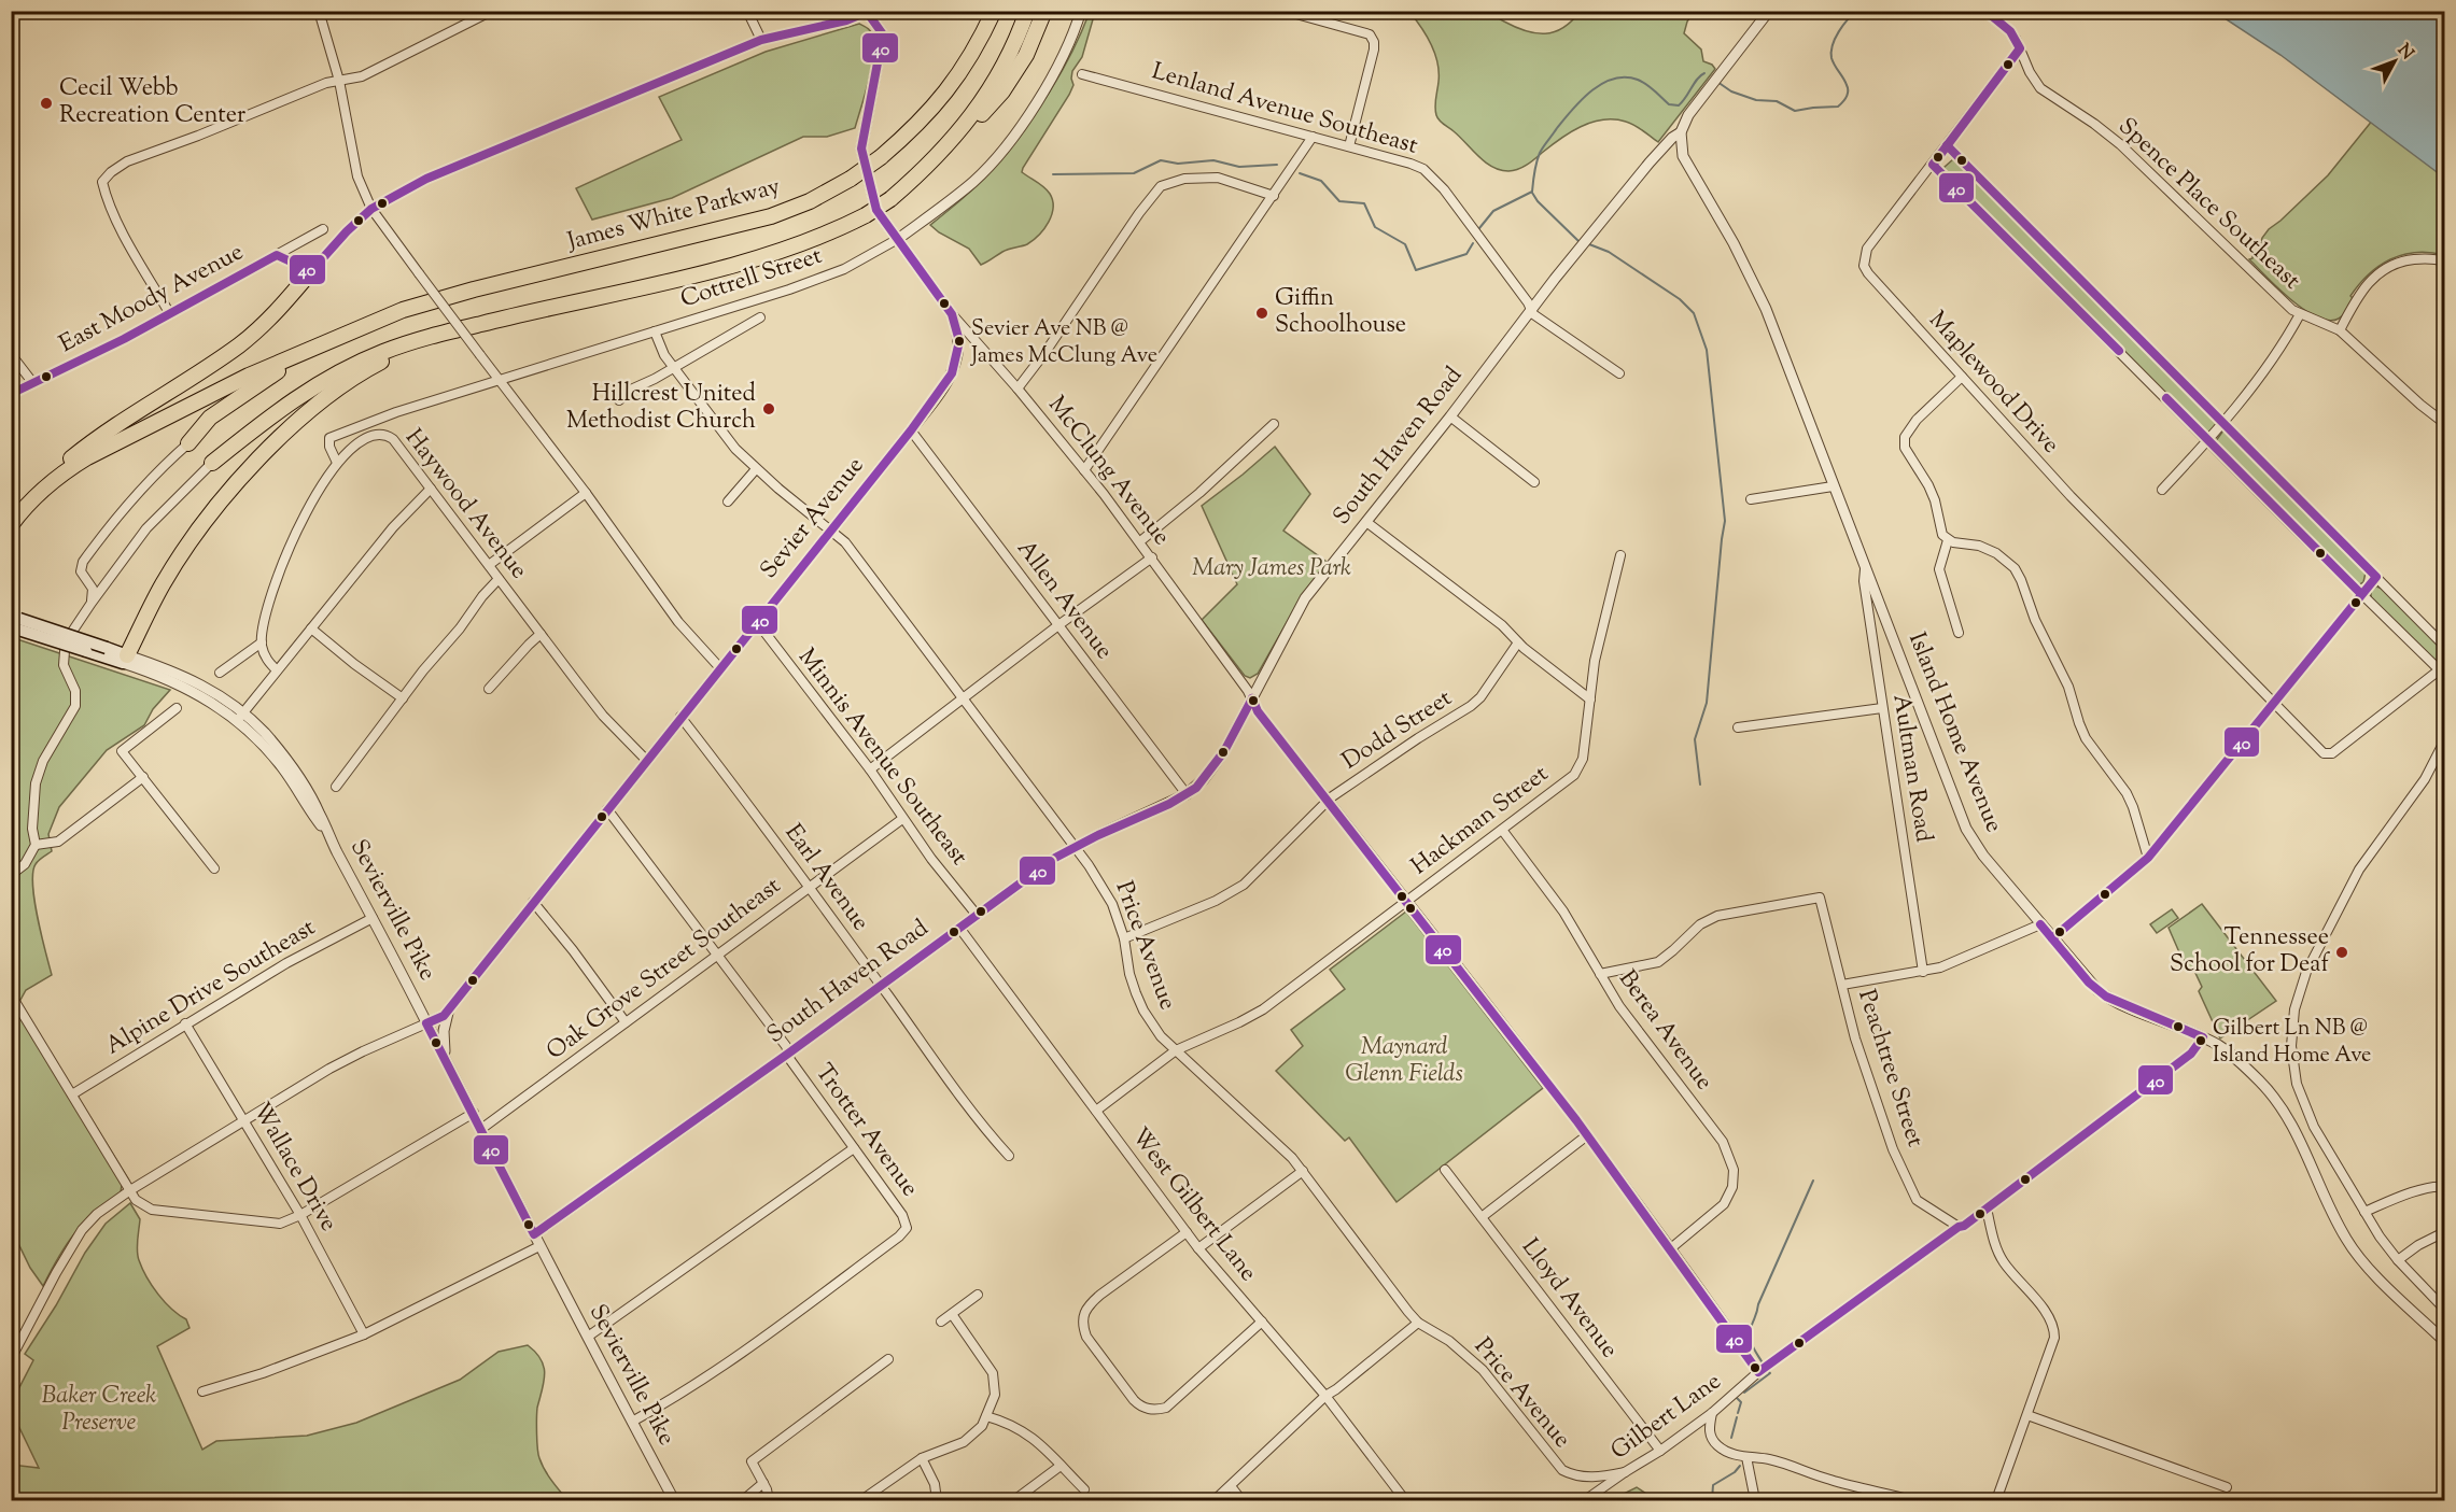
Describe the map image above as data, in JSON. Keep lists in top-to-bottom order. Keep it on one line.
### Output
{"streets":{"highway":["James White Parkway"],"main road":["Sevierville Pike"],"street":["Lenland Avenue Southeast","Spence Place Southeast","Cottrell Street","East Moody Avenue","Maplewood Drive","South Haven Road","McClung Avenue","Haywood Avenue","Sevier Avenue","Allen Avenue","Dodd Street","Island Home Avenue","Minnis Avenue Southeast","Aultman Road","Hackman Street","Earl Avenue","Price Avenue","Oak Grove Street Southeast","Alpine Drive Southeast","Berea Avenue","Peachtree Street","Trotter Avenue","Wallace Drive","West Gilbert Lane","Lloyd Avenue","Gilbert Lane"]},"crossings":[["Lenland Avenue Southeast","South Haven Road"],["Spence Place Southeast","Maplewood Drive"],["Cottrell Street","Haywood Avenue"],["Cottrell Street","Sevier Avenue"],["Cottrell Street","Price Avenue"],["South Haven Road","McClung Avenue"],["South Haven Road","Allen Avenue"],["South Haven Road","Island Home Avenue"],["South Haven Road","Minnis Avenue Southeast"],["South Haven Road","Earl Avenue"],["South Haven Road","Sevierville Pike"],["South Haven Road","Price Avenue"],["South Haven Road","Trotter Avenue"],["South Haven Road","West Gilbert Lane"],["McClung Avenue","Sevier Avenue"],["McClung Avenue","Dodd Street"],["McClung Avenue","Hackman Street"],["McClung Avenue","Berea Avenue"],["McClung Avenue","Gilbert Lane"],["Haywood Avenue","Sevier Avenue"],["Sevier Avenue","Allen Avenue"],["Sevier Avenue","Minnis Avenue Southeast"],["Sevier Avenue","Earl Avenue"],["Sevier Avenue","Sevierville Pike"],["Sevier Avenue","Price Avenue"],["Sevier Avenue","Trotter Avenue"],["Dodd Street","Price Avenue"],["Island Home Avenue","Aultman Road"],["Island Home Avenue","Gilbert Lane"],["Minnis Avenue Southeast","Oak Grove Street Southeast"],["Hackman Street","Price Avenue"],["Hackman Street","Berea Avenue"],["Hackman Street","West Gilbert Lane"],["Earl Avenue","Oak Grove Street Southeast"],["Sevierville Pike","Oak Grove Street Southeast"],["Sevierville Pike","Alpine Drive Southeast"],["Sevierville Pike","Trotter Avenue"],["Price Avenue","Gilbert Lane"],["Oak Grove Street Southeast","Trotter Avenue"],["Alpine Drive Southeast","Wallace Drive"],["Berea Avenue","Peachtree Street"],["Peachtree Street","Gilbert Lane"],["Lloyd Avenue","Gilbert Lane"]],"parks":["Mary James Park","Maynard Glenn Fields","Baker Creek Preserve"],"places":["Cecil Webb Recreation Center","Giffin Schoolhouse","Sevier Ave NB @ James McClung Ave","Hillcrest United Methodist Church","Tennessee School for Deaf","Gilbert Ln NB @ Island Home Ave"],"lines":["transit line 40"],"north":"top right"}
